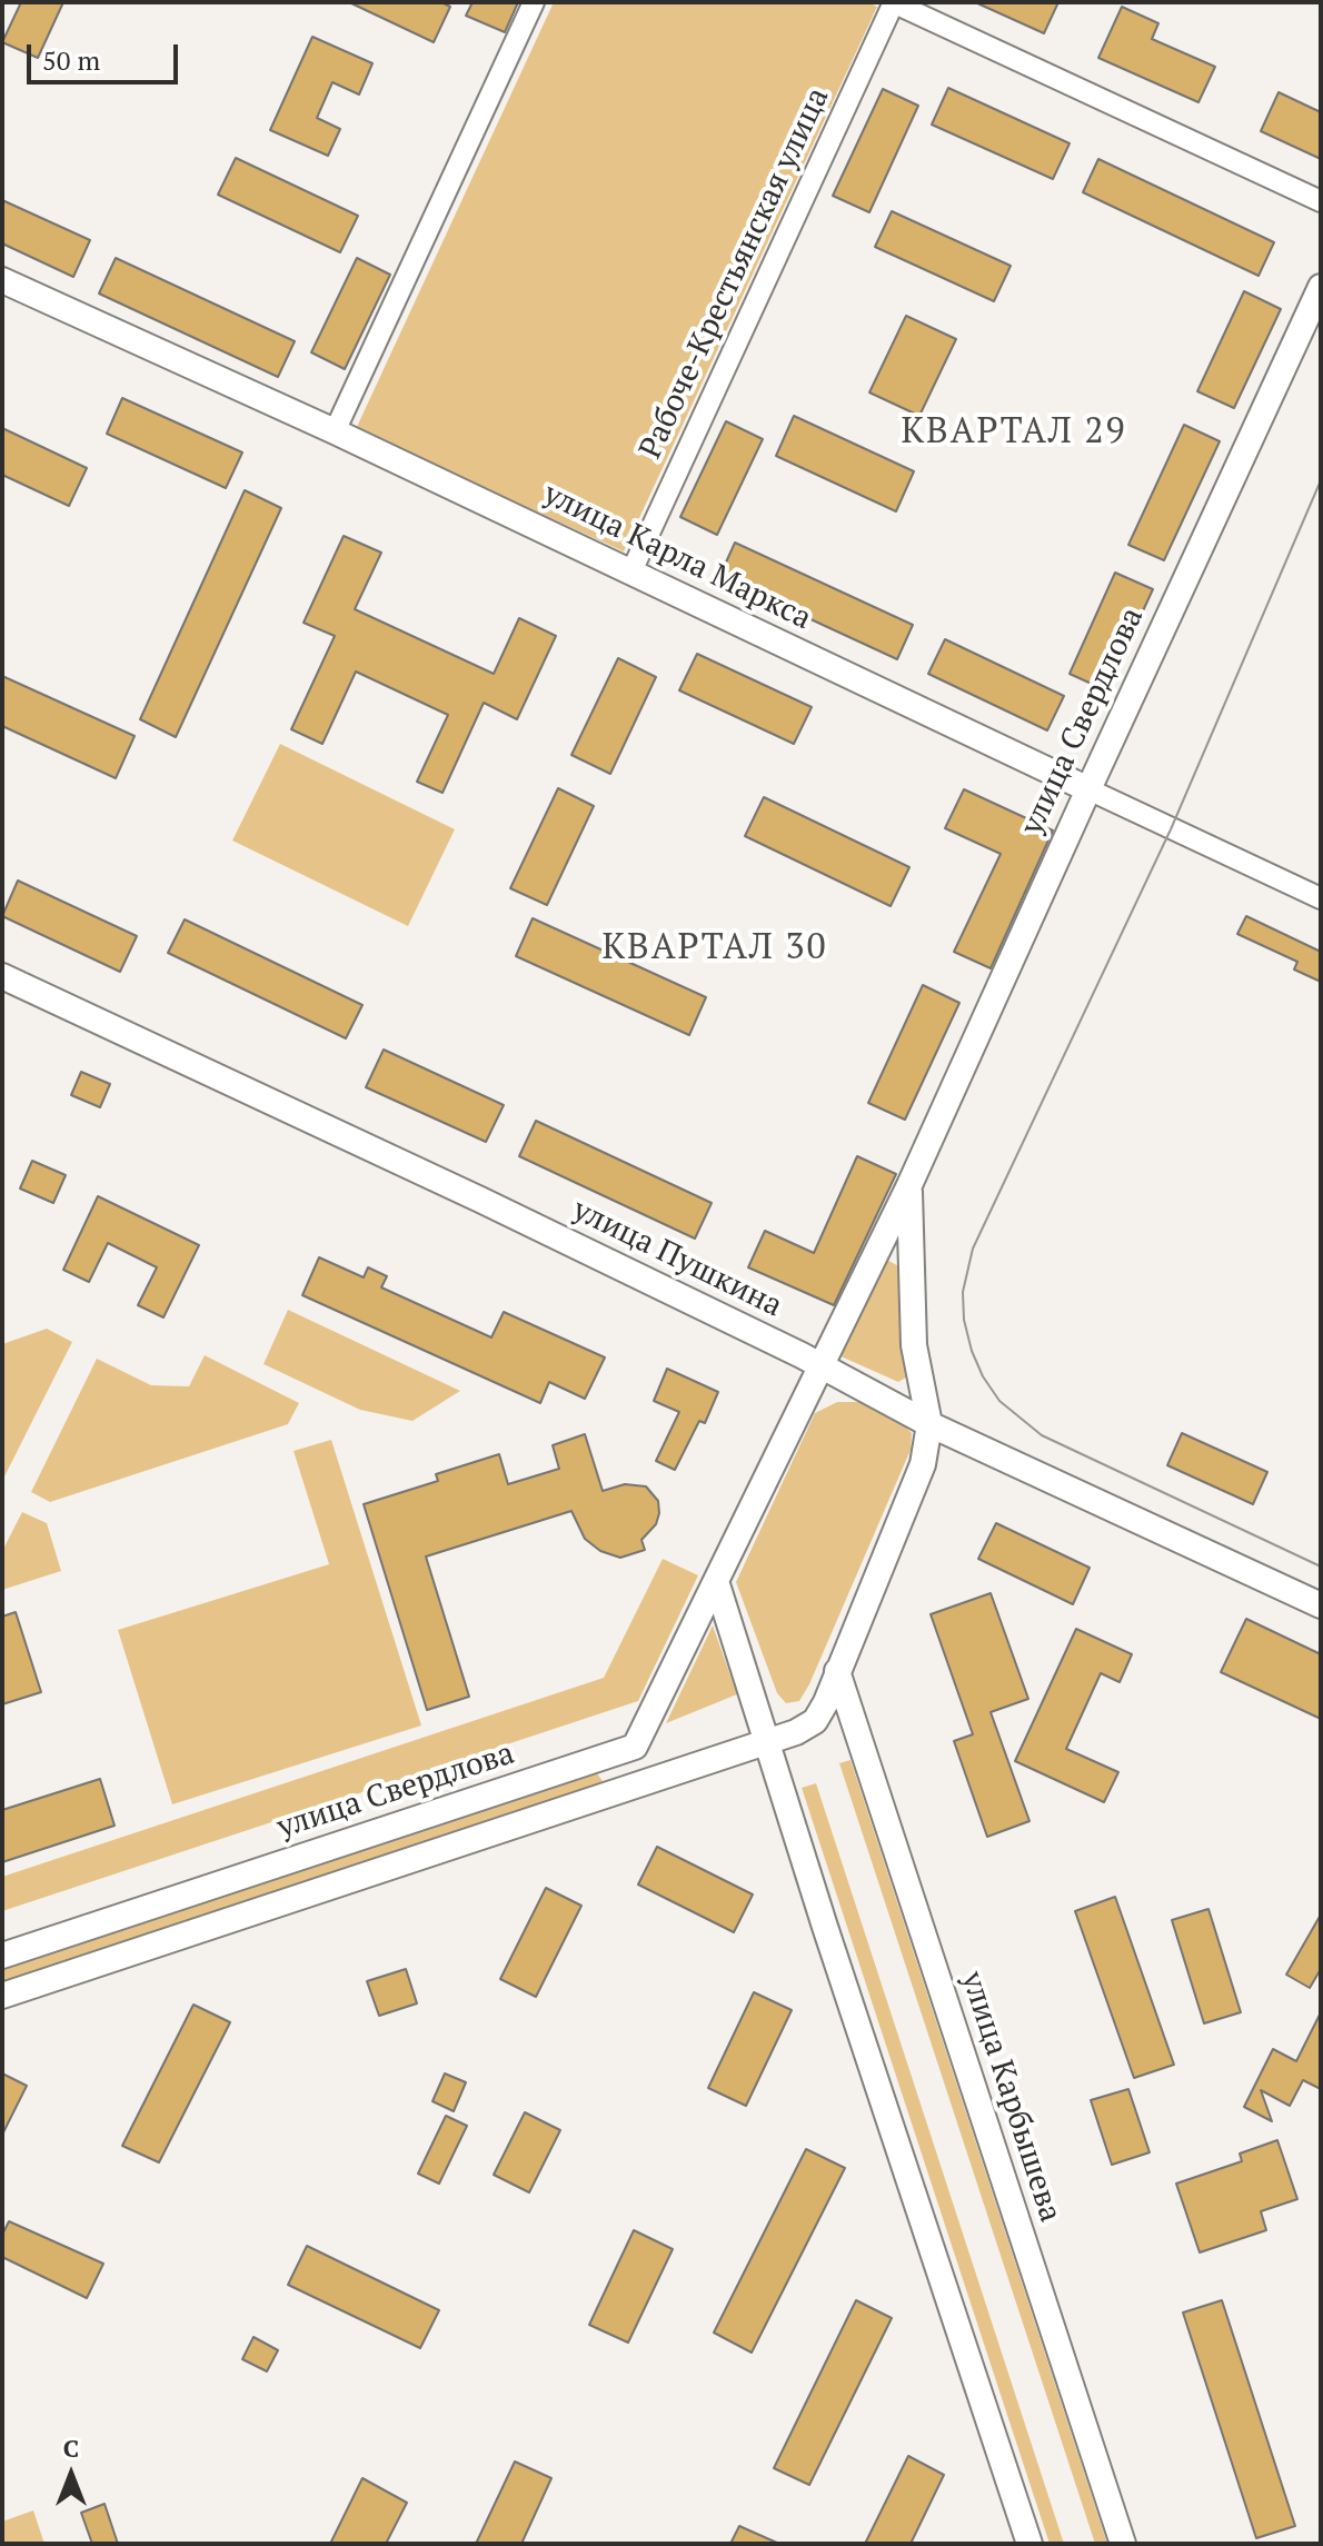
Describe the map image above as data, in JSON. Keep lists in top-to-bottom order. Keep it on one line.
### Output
{"streets":{"street":["Рабоче-Крестьянская улица","улица Карла Маркса","улица Свердлова","улица Пушкина","улица Карбышева"]},"crossings":[["Рабоче-Крестьянская улица","улица Карла Маркса"],["улица Карла Маркса","улица Свердлова"],["улица Свердлова","улица Пушкина"],["улица Свердлова","улица Карбышева"]],"districts":["КВАРТАЛ 29","КВАРТАЛ 30"],"scale_bar":"50 m","north":"top"}
